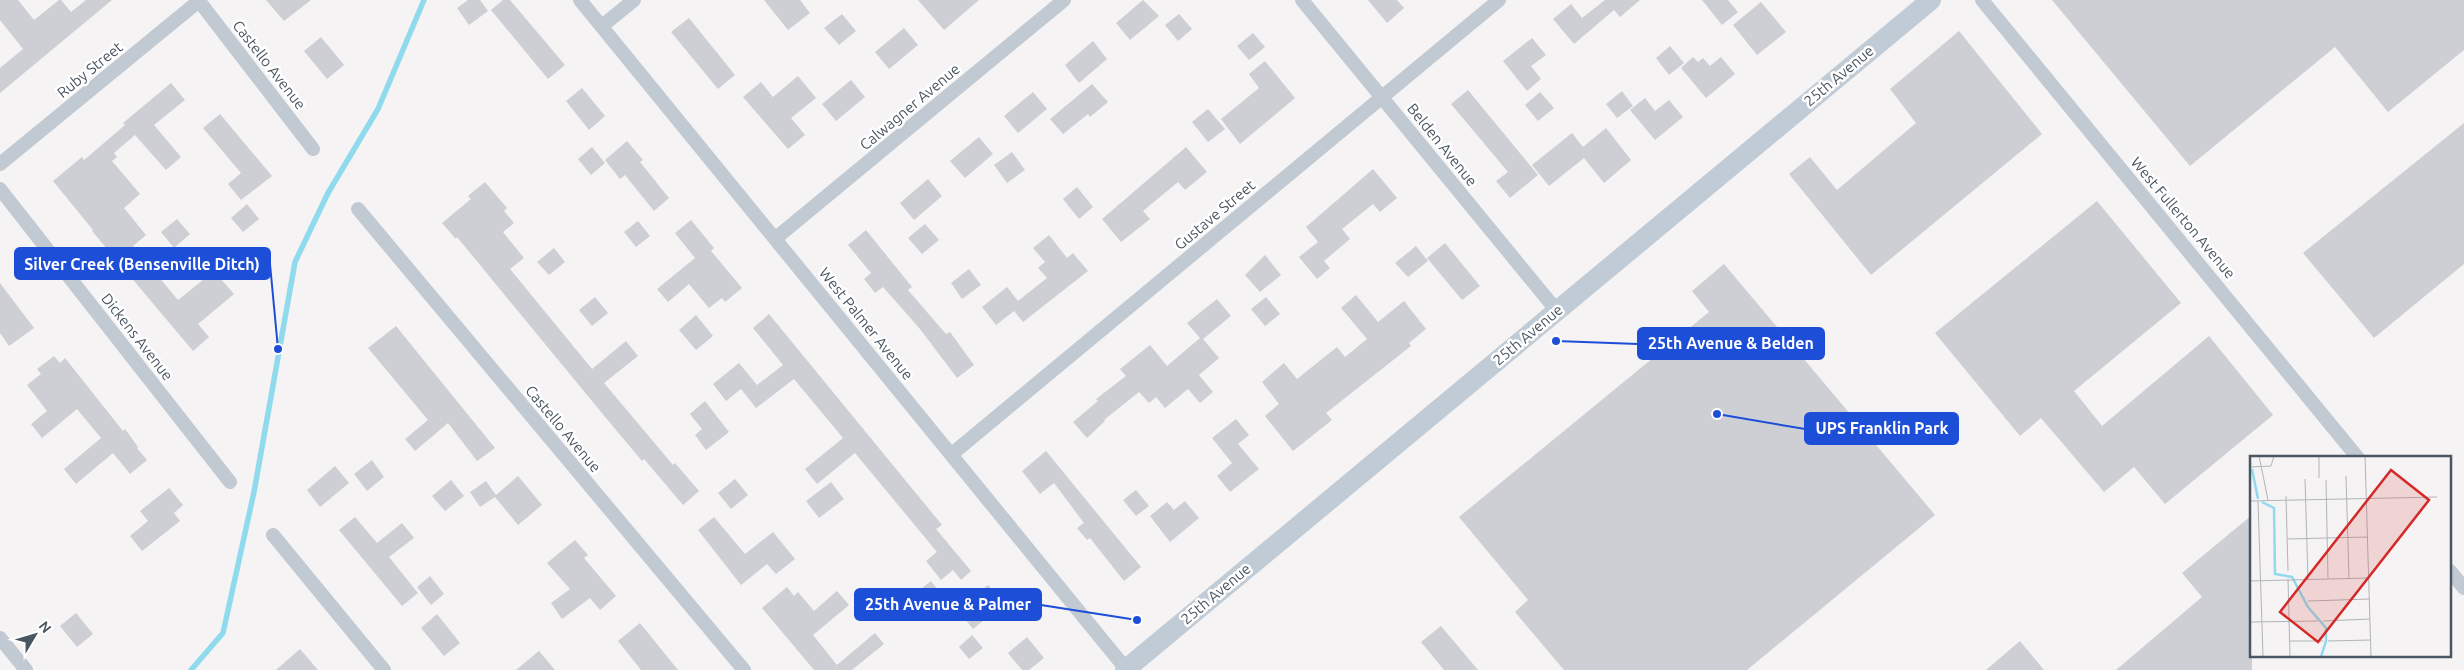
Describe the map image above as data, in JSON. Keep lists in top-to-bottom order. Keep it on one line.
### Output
{"streets":{"main road":["25th Avenue"],"street":["Castello Avenue","Ruby Street","Calwagner Avenue","Belden Avenue","Gustave Street","West Fullerton Avenue","West Palmer Avenue","Dickens Avenue"]},"crossings":[["Castello Avenue","Ruby Street"],["25th Avenue","Belden Avenue"],["25th Avenue","West Palmer Avenue"],["Calwagner Avenue","West Palmer Avenue"],["Belden Avenue","Gustave Street"],["Gustave Street","West Palmer Avenue"]],"places":["25th Avenue & Belden","Silver Creek (Bensenville Ditch)","UPS Franklin Park","25th Avenue & Palmer"],"north":"top right"}
